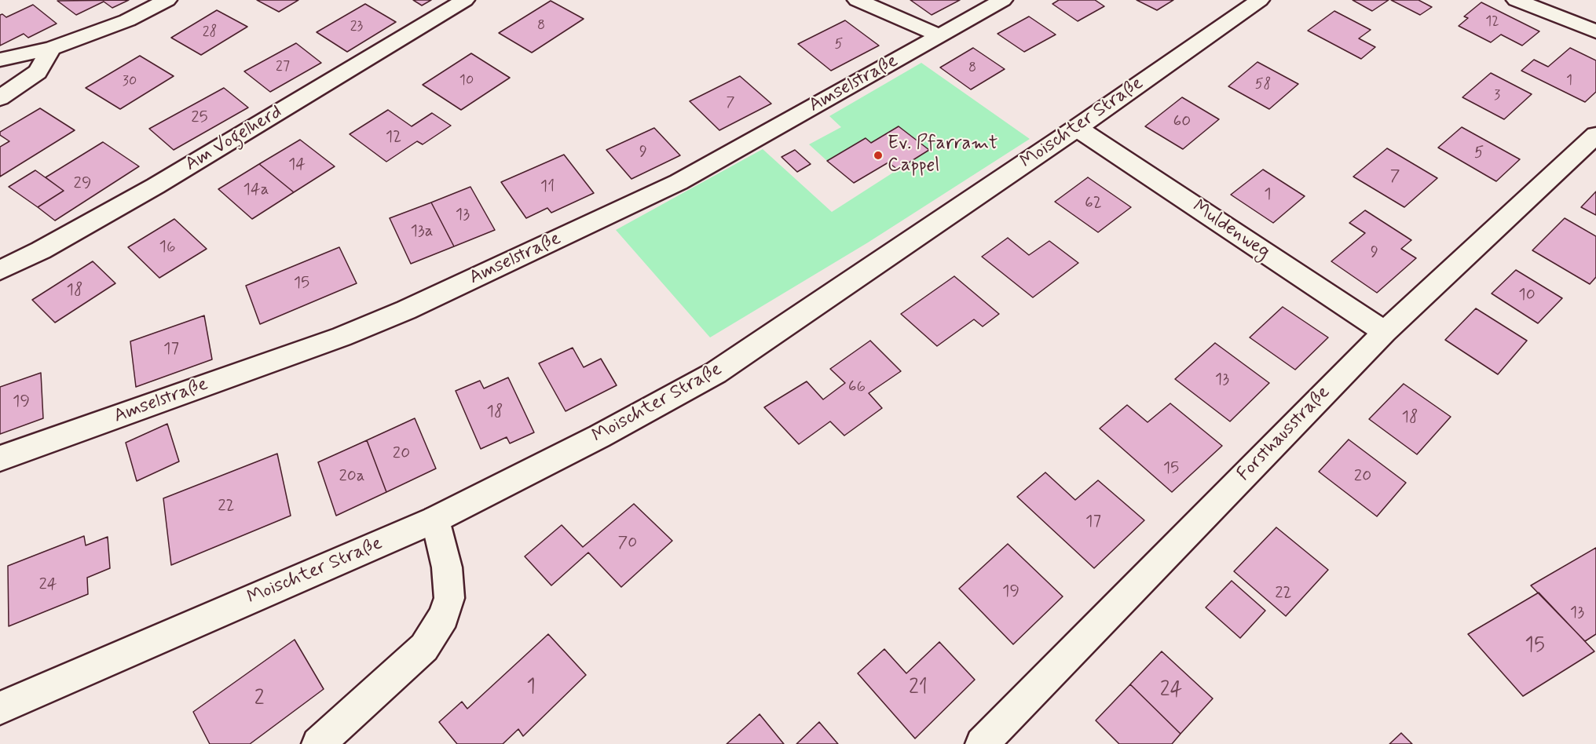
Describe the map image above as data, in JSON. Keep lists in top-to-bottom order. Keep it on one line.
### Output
{"streets":{"street":["Amselstraße","Moischter Straße","Am Vogelherd","Muldenweg","Forsthausstraße"]},"crossings":[["Moischter Straße","Muldenweg"],["Muldenweg","Forsthausstraße"]],"places":["Ev. Pfarramt Cappel"],"house_numbers":["12","8","23","28","5","27","8","10","1","30","58","3","7","25","60","12","9","5","14","7","29","11","14a","1","62","13","13a","16","9","15","18","10","17","13","66","19","18","18","20","15","20a","20","22","17","70","24","19","22","13","15","1","21","24","2"]}
